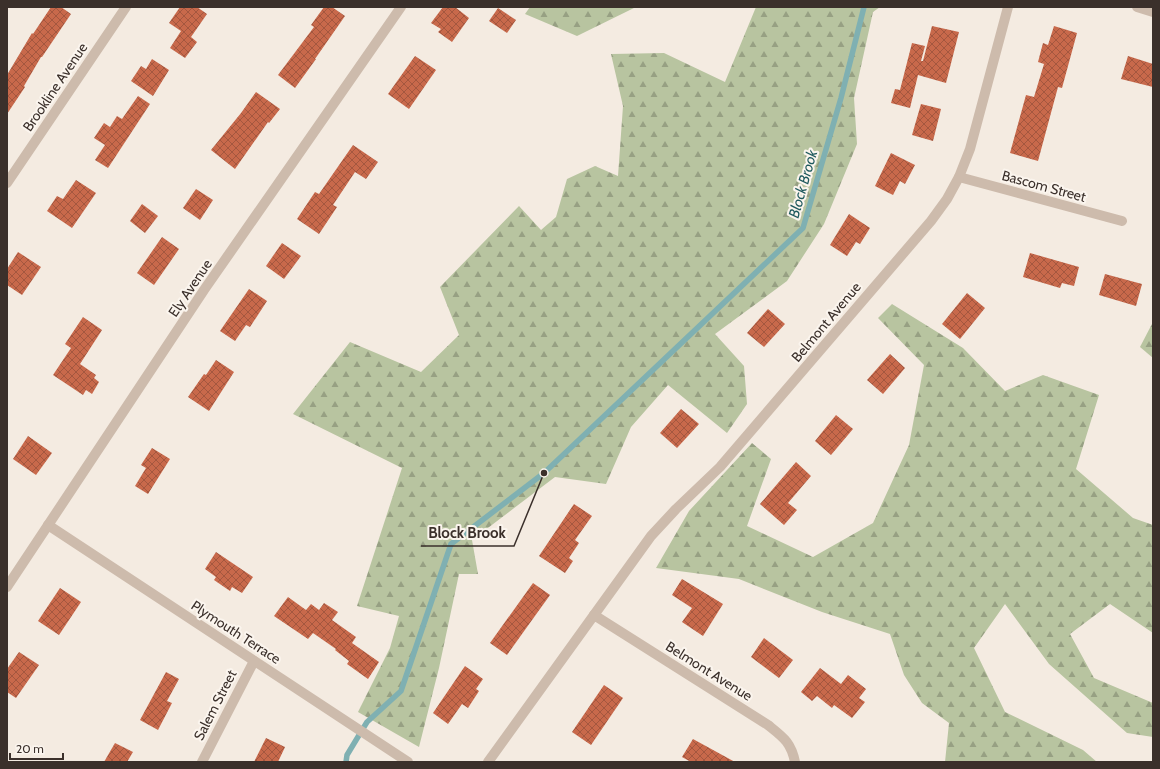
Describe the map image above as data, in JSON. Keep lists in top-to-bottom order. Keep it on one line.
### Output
{"streets":{"street":["Brookline Avenue","Bascom Street","Ely Avenue","Belmont Avenue","Plymouth Terrace","Salem Street"]},"crossings":[["Bascom Street","Belmont Avenue"],["Ely Avenue","Plymouth Terrace"],["Plymouth Terrace","Salem Street"]],"water":["Block Brook"],"places":["Block Brook"],"scale_bar":"20 m"}
